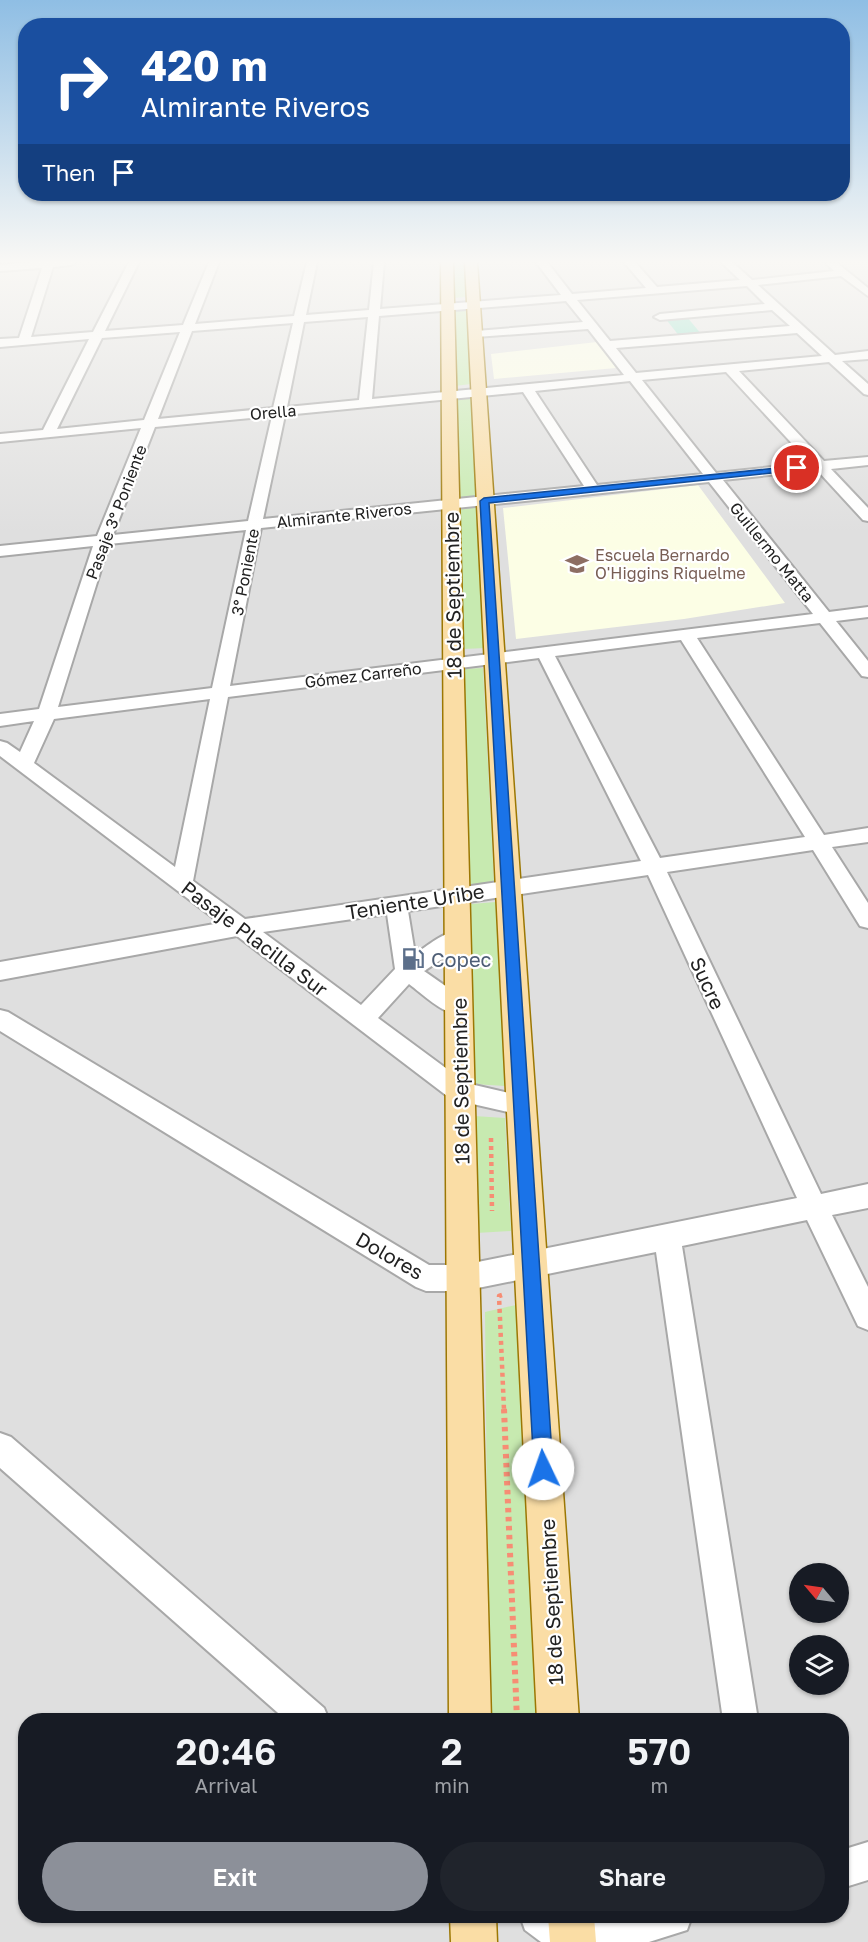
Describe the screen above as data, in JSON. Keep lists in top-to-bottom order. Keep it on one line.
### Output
{"streets":{"main road":["18 de Septiembre"],"street":["Orella","Pasaje 3° Poniente","Almirante Riveros","Guillermo Matta","3° Poniente","Gómez Carreño","Teniente Uribe","Pasaje Placilla Sur","Sucre","Dolores"]},"crossings":[["Orella","Pasaje 3° Poniente"],["Orella","Guillermo Matta"],["Orella","3° Poniente"],["Orella","18 de Septiembre"],["Pasaje 3° Poniente","Almirante Riveros"],["Pasaje 3° Poniente","Gómez Carreño"],["Pasaje 3° Poniente","Pasaje Placilla Sur"],["Almirante Riveros","Guillermo Matta"],["Almirante Riveros","3° Poniente"],["Almirante Riveros","18 de Septiembre"],["Guillermo Matta","Gómez Carreño"],["3° Poniente","Gómez Carreño"],["3° Poniente","Pasaje Placilla Sur"],["18 de Septiembre","Gómez Carreño"],["18 de Septiembre","Teniente Uribe"],["18 de Septiembre","Pasaje Placilla Sur"],["18 de Septiembre","Dolores"],["Gómez Carreño","Sucre"],["Teniente Uribe","Pasaje Placilla Sur"],["Teniente Uribe","Sucre"],["Sucre","Dolores"]],"places":{"school or university":["Escuela Bernardo O'Higgins Riquelme"],"fuel station":["Copec"]},"north":"top left","page":{"turn":["420 m","Almirante Riveros"],"then":"Then","eta":["20:46","Arrival","2","min","570","m"],"buttons":["Exit","Share"]}}
